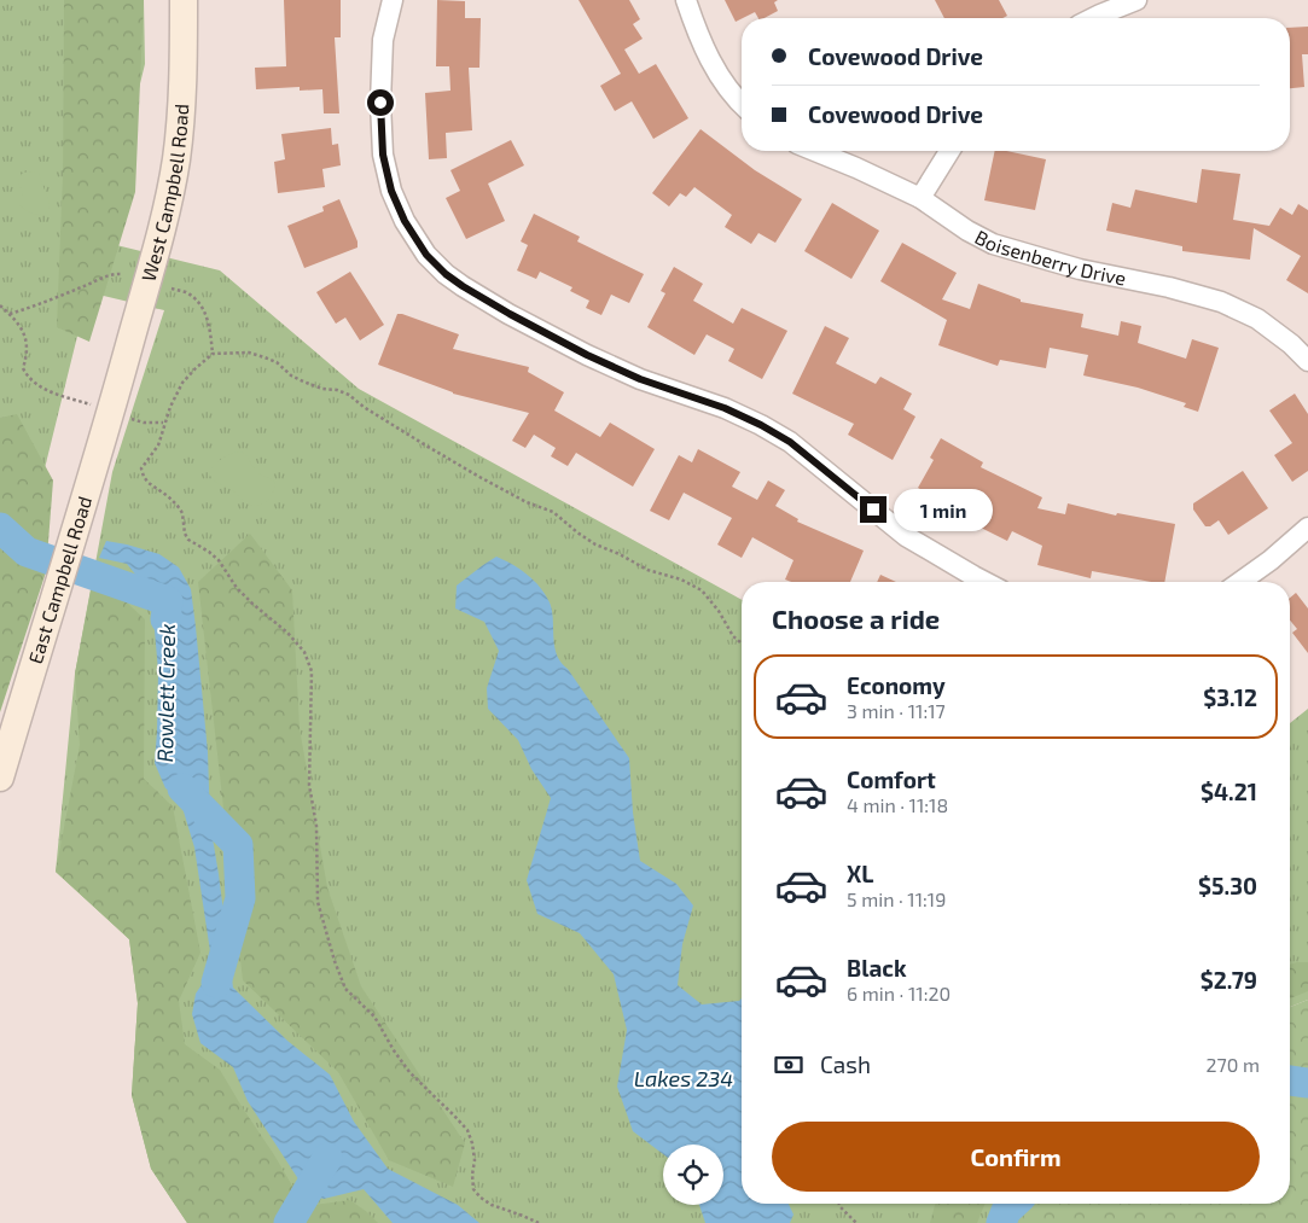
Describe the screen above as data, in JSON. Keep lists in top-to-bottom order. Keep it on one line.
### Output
{"streets":{"main road":["West Campbell Road","East Campbell Road"],"street":["Boisenberry Drive"]},"crossings":[["West Campbell Road","East Campbell Road"]],"water":["Rowlett Creek","Lakes 234"],"page":{"banner":["Covewood Drive","Covewood Drive"],"bubble":"1 min","heading":"Choose a ride","list":[{"name":"Economy","note":"3 min · 11:17","value":"$3.12"},{"name":"Comfort","note":"4 min · 11:18","value":"$4.21"},{"name":"XL","note":"5 min · 11:19","value":"$5.30"},{"name":"Black","note":"6 min · 11:20","value":"$2.79"}],"pay":["Cash","270 m"],"buttons":"Confirm"}}
